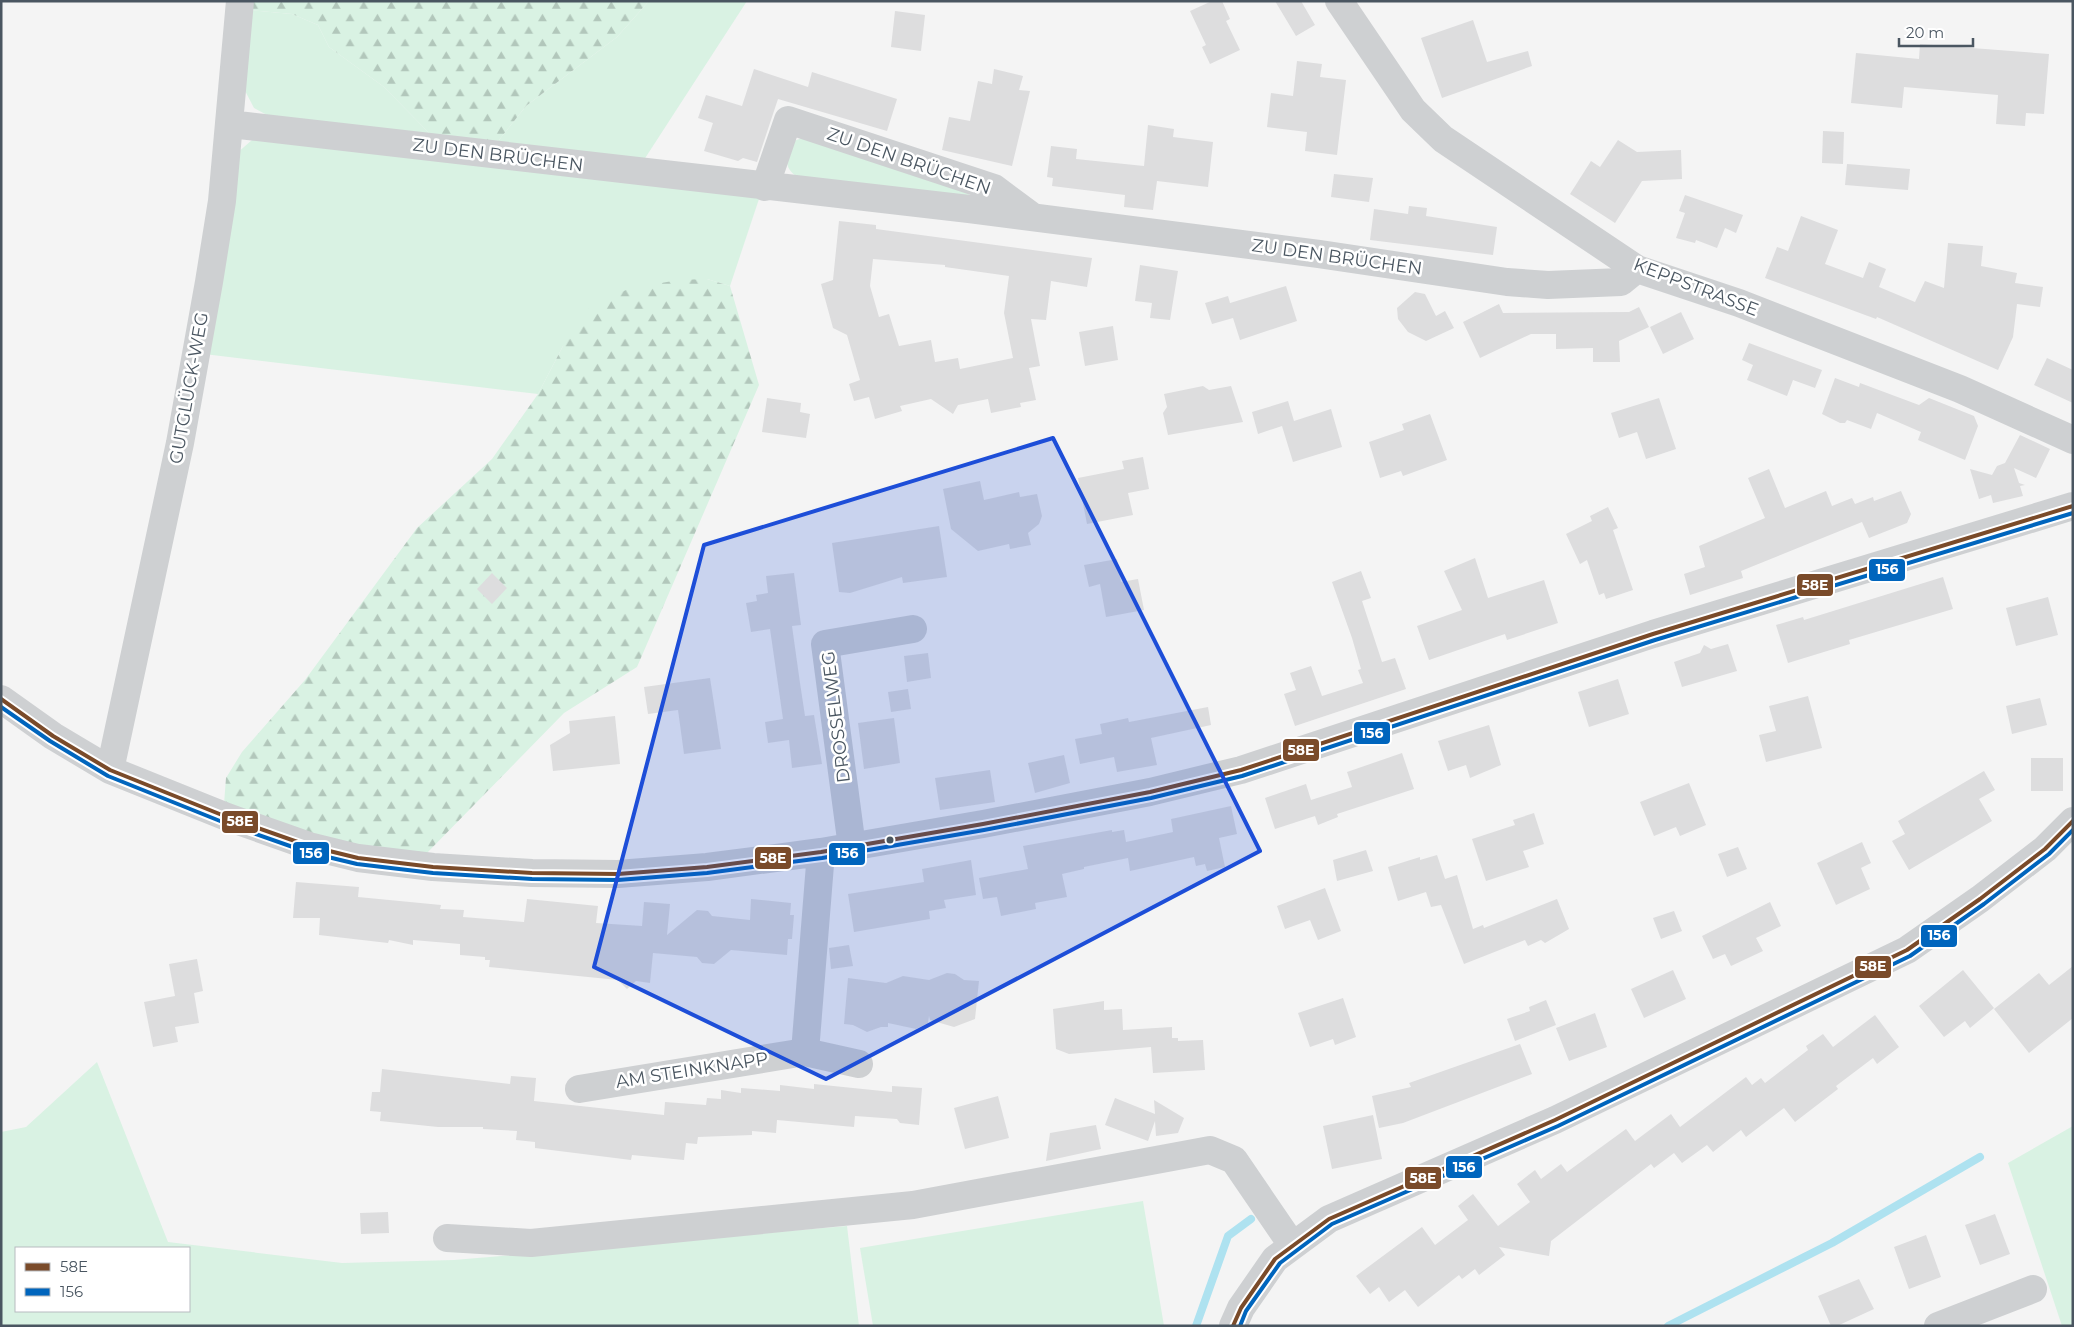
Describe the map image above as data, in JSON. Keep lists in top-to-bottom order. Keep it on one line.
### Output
{"streets":{"street":["ZU DEN BRÜCHEN","KEPPSTRASSE","GUTGLÜCK-WEG","DROSSELWEG","AM STEINKNAPP"]},"crossings":[["ZU DEN BRÜCHEN","KEPPSTRASSE"],["ZU DEN BRÜCHEN","GUTGLÜCK-WEG"]],"lines":["transit line 58E","transit line 156"],"legend":["58E","156"],"scale_bar":"20 m"}
